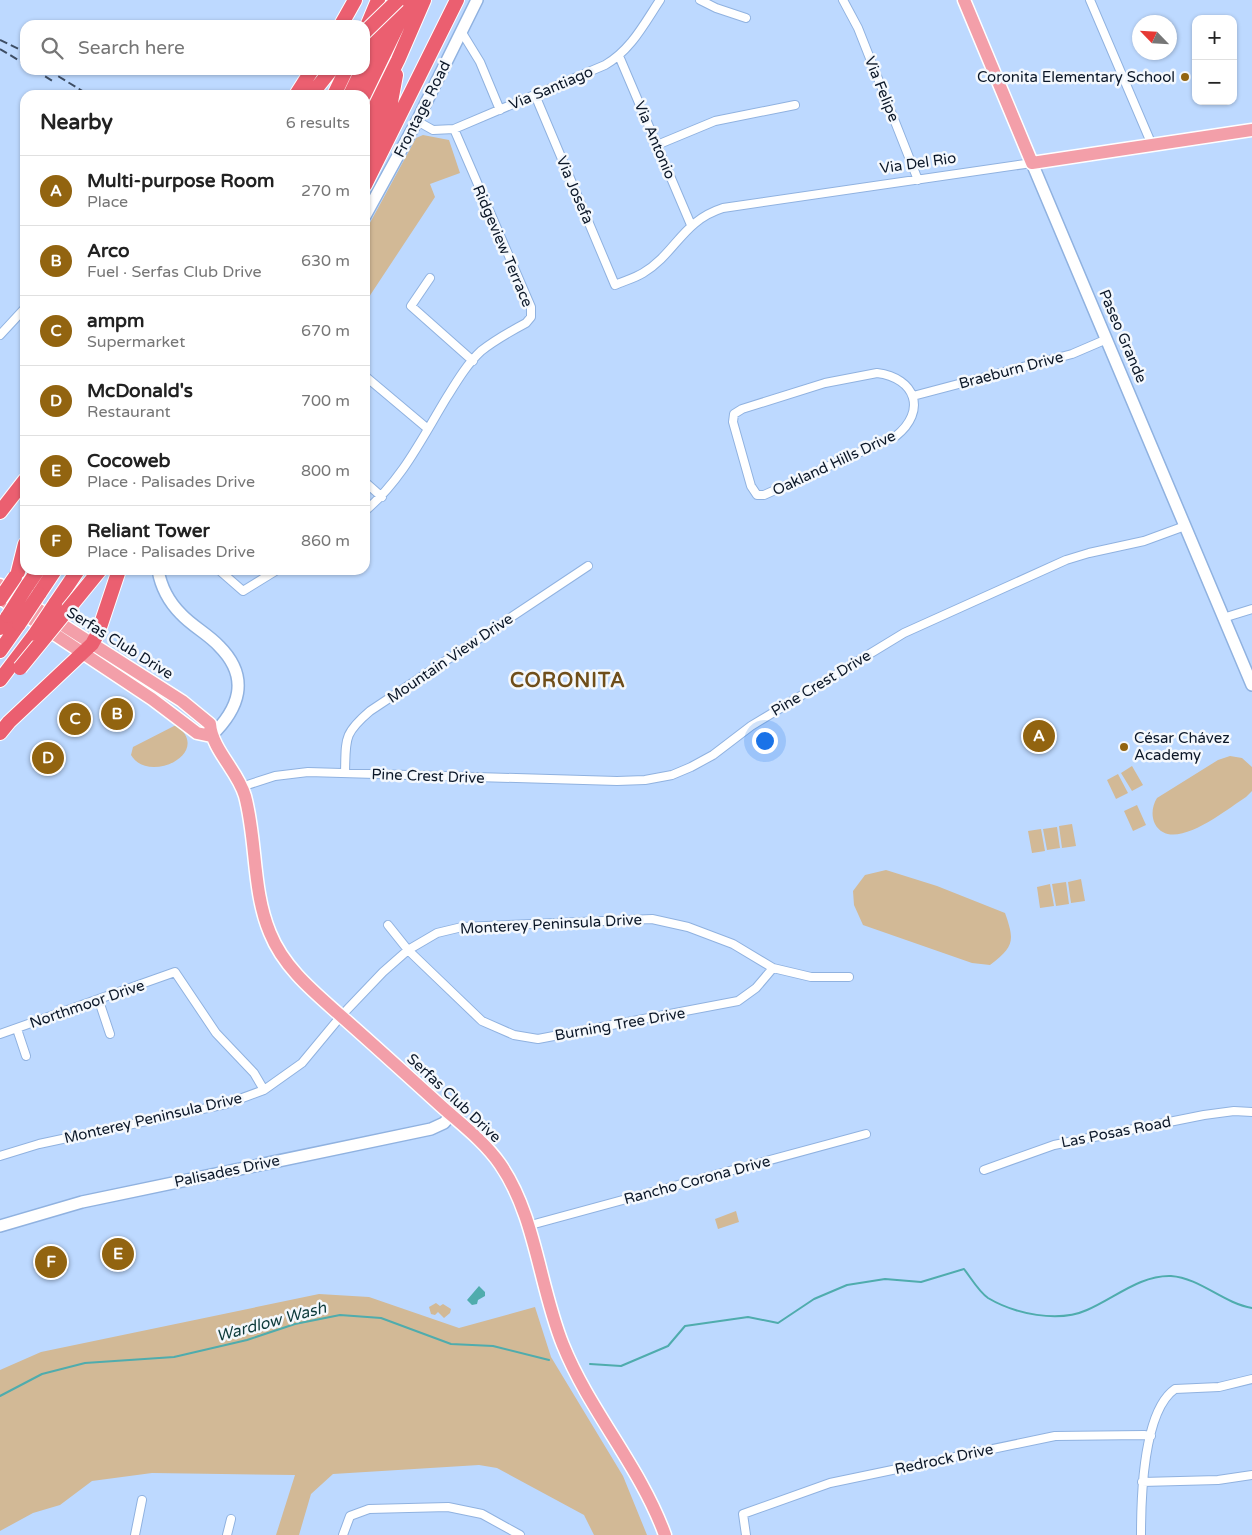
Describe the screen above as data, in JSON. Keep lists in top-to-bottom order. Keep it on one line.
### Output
{"streets":{"main road":["Frontage Road","Via Del Rio","Paseo Grande","Serfas Club Drive","Palisades Drive"],"street":["Via Santiago","Via Felipe","Via Antonio","Via Josefa","Ridgeview Terrace","Braeburn Drive","Oakland Hills Drive","Mountain View Drive","Pine Crest Drive","Monterey Peninsula Drive","Northmoor Drive","Burning Tree Drive","Las Posas Road","Rancho Corona Drive","Redrock Drive"]},"crossings":[["Via Santiago","Frontage Road"],["Via Santiago","Via Antonio"],["Via Santiago","Via Josefa"],["Via Santiago","Ridgeview Terrace"],["Via Felipe","Via Del Rio"],["Via Antonio","Via Del Rio"],["Via Del Rio","Via Josefa"],["Via Del Rio","Paseo Grande"],["Paseo Grande","Braeburn Drive"],["Paseo Grande","Pine Crest Drive"],["Braeburn Drive","Oakland Hills Drive"],["Serfas Club Drive","Pine Crest Drive"],["Serfas Club Drive","Monterey Peninsula Drive"],["Serfas Club Drive","Palisades Drive"],["Serfas Club Drive","Rancho Corona Drive"],["Mountain View Drive","Pine Crest Drive"],["Monterey Peninsula Drive","Northmoor Drive"],["Monterey Peninsula Drive","Burning Tree Drive"]],"districts":["CORONITA"],"water":["Wardlow Wash"],"places":["Coronita Elementary School","César Chávez Academy"],"north":"top left","page":{"map_buttons":["+","−"],"search":"Search here","heading":["Nearby","6 results"],"list":[{"mark":"A","name":"Multi-purpose Room","note":"Place","value":"270 m"},{"mark":"B","name":"Arco","note":"Fuel · Serfas Club Drive","value":"630 m"},{"mark":"C","name":"ampm","note":"Supermarket","value":"670 m"},{"mark":"D","name":"McDonald's","note":"Restaurant","value":"700 m"},{"mark":"E","name":"Cocoweb","note":"Place · Palisades Drive","value":"800 m"},{"mark":"F","name":"Reliant Tower","note":"Place · Palisades Drive","value":"860 m"}],"pins":["B","C","A","D","E","F"]}}
